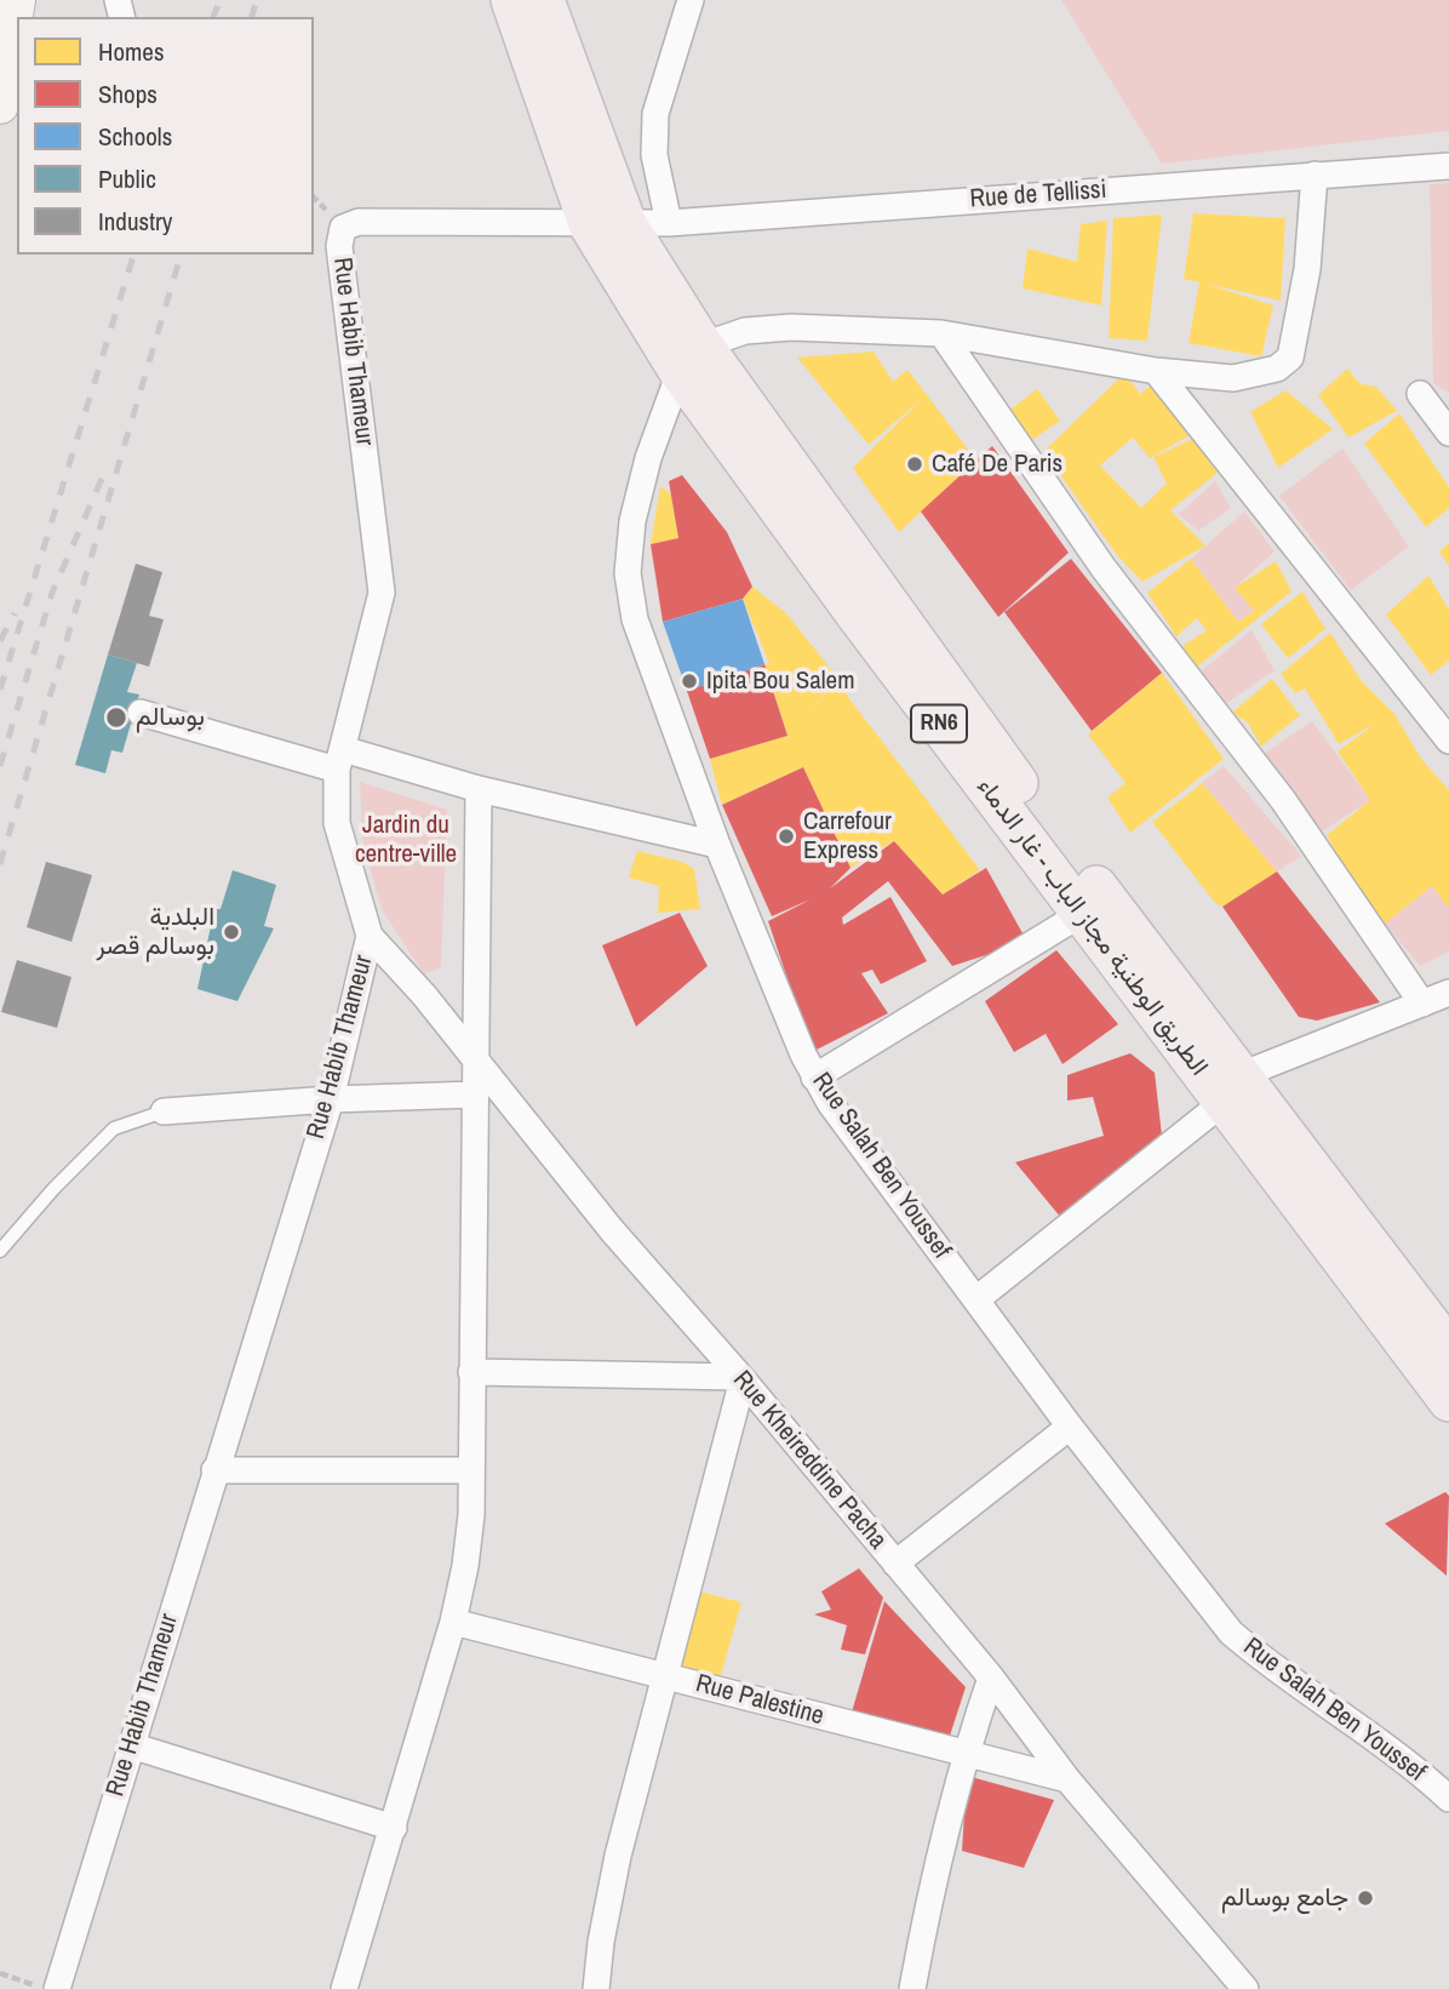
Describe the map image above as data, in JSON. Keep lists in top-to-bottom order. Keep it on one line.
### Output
{"streets":{"main road":["RN6","الطريق الوطنية مجاز الباب - غار الدماء"],"street":["Rue de Tellissi","Rue Habib Thameur","Rue Salah Ben Youssef","Rue Kheireddine Pacha","Rue Palestine"]},"crossings":[["Rue de Tellissi","Rue Habib Thameur"],["Rue de Tellissi","الطريق الوطنية مجاز الباب - غار الدماء"],["Rue Habib Thameur","الطريق الوطنية مجاز الباب - غار الدماء"],["Rue Habib Thameur","Rue Kheireddine Pacha"],["الطريق الوطنية مجاز الباب - غار الدماء","Rue Salah Ben Youssef"],["Rue Kheireddine Pacha","Rue Palestine"]],"parks":["Jardin du centre-ville"],"places":["Café De Paris","Ipita Bou Salem","بوسالم","Carrefour Express","البلدية بوسالم قصر","جامع بوسالم"],"legend":["Homes","Shops","Schools","Public","Industry"]}
